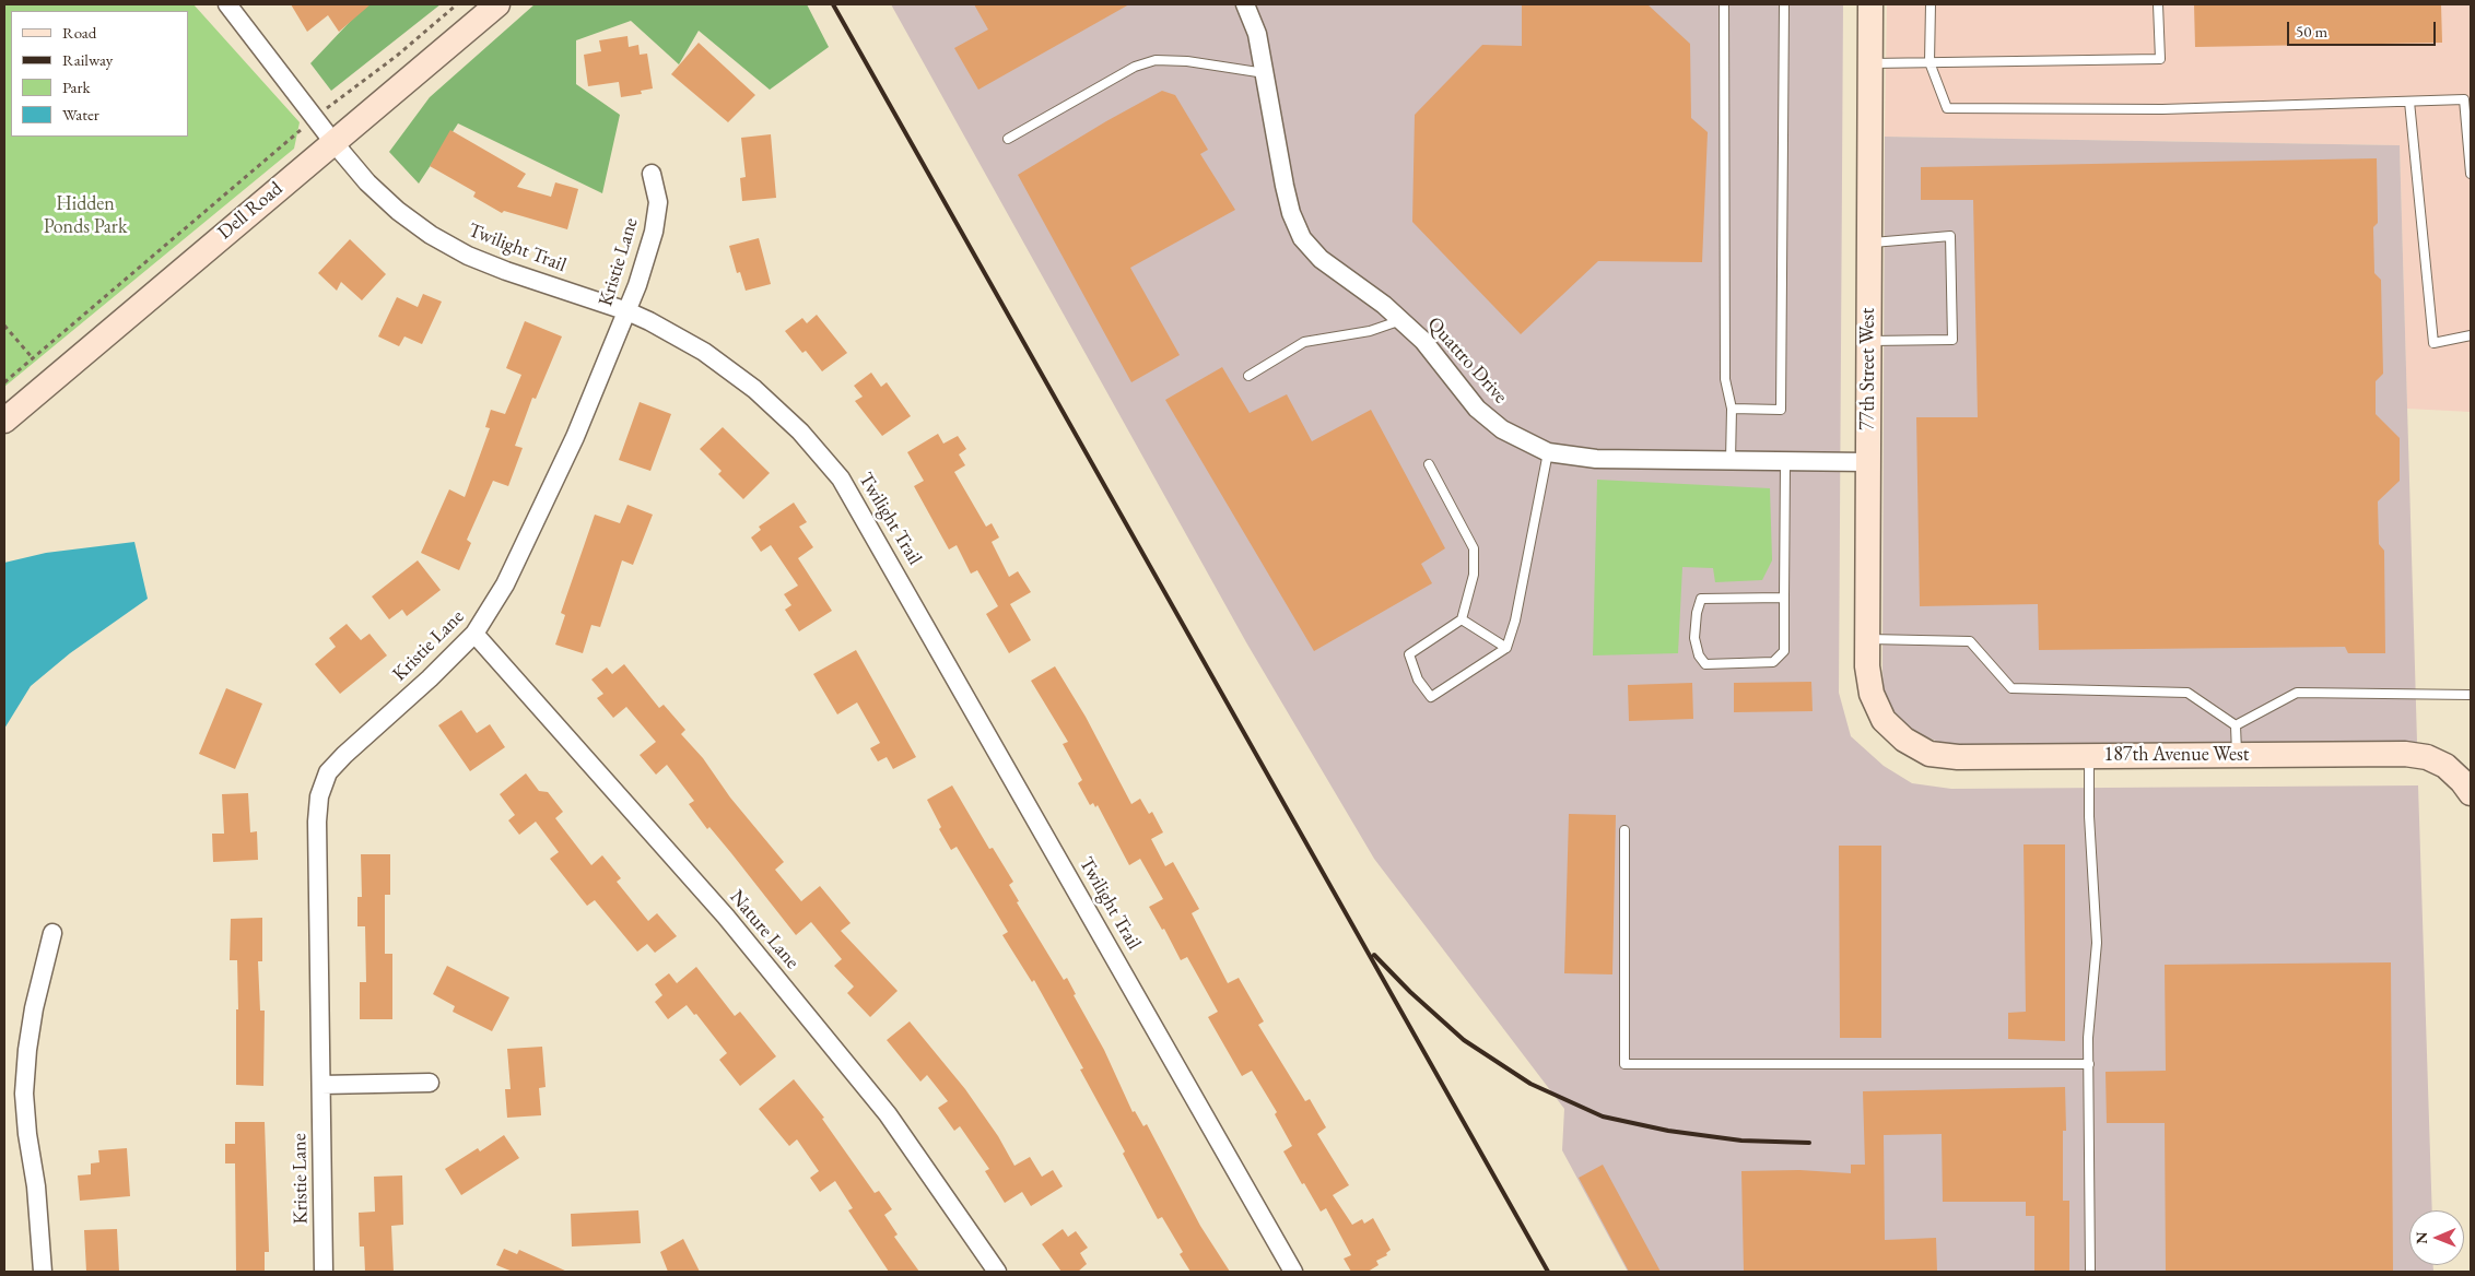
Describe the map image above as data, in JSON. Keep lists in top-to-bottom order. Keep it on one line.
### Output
{"streets":{"street":["Dell Road","Twilight Trail","Kristie Lane","Quattro Drive","77th Street West","187th Avenue West","Nature Lane"]},"crossings":[["Dell Road","Twilight Trail"],["Twilight Trail","Kristie Lane"],["Kristie Lane","Nature Lane"],["Quattro Drive","77th Street West"],["77th Street West","187th Avenue West"]],"parks":["Hidden Ponds Park"],"legend":["Road","Railway","Park","Water"],"scale_bar":"50 m","north":"left"}
